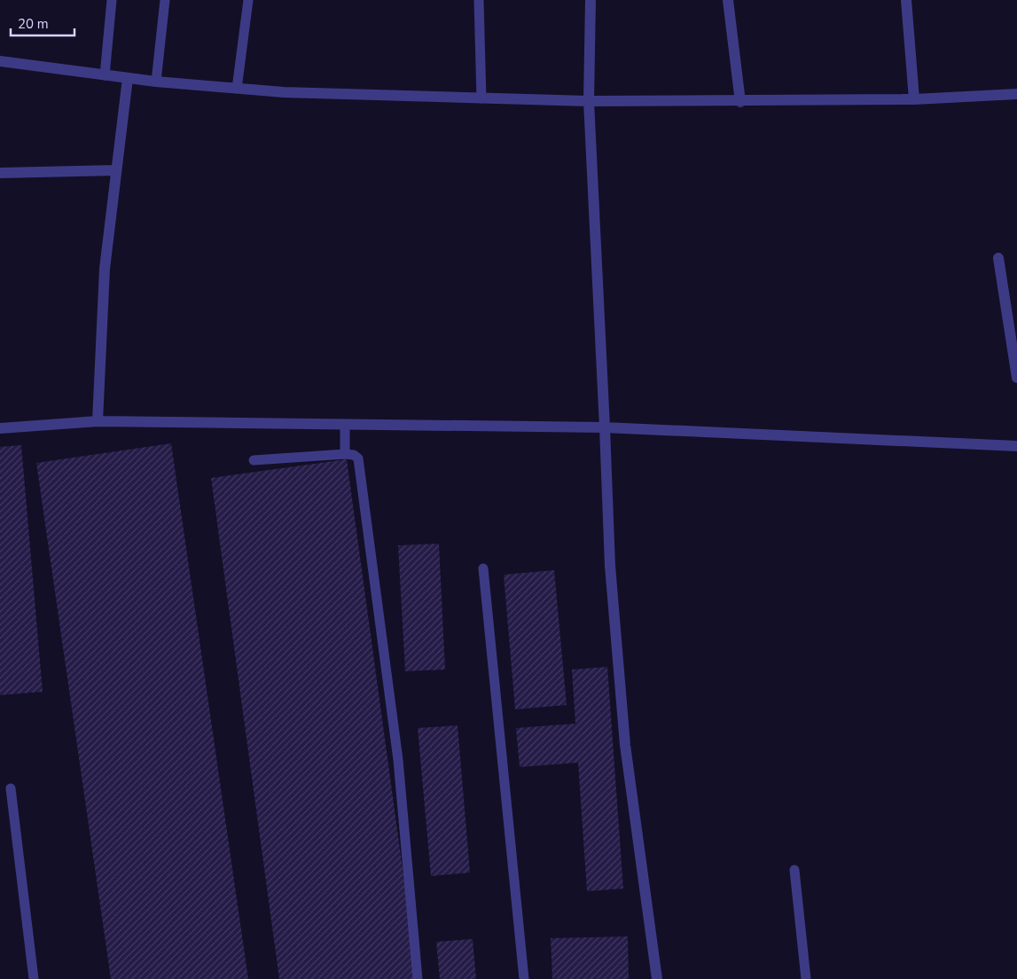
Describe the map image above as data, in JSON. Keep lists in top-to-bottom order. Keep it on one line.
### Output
{"scale_bar":"20 m"}
